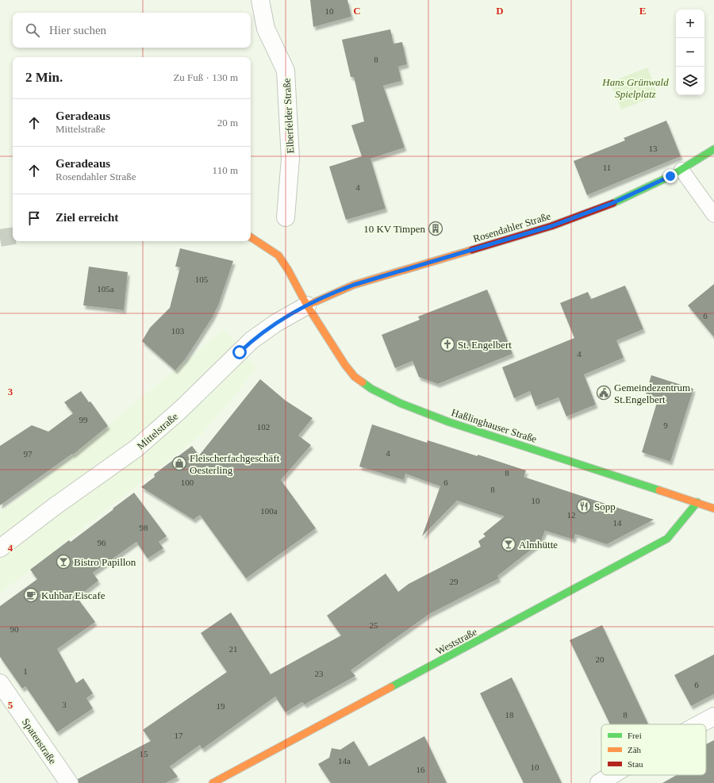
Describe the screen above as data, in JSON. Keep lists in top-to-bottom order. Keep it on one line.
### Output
{"streets":{"main road":["Rosendahler Straße","Haßlinghauser Straße","Weststraße"],"street":["Elberfelder Straße","Mittelstraße","Spatenstraße"]},"crossings":[["Rosendahler Straße","Haßlinghauser Straße"],["Rosendahler Straße","Mittelstraße"],["Haßlinghauser Straße","Mittelstraße"],["Haßlinghauser Straße","Weststraße"]],"parks":["Hans Grünwald Spielplatz"],"places":{"building":["10 KV Timpen"],"church":["St. Engelbert"],"public building":["Gemeindezentrum St.Engelbert"],"shop":["Fleischerfachgeschäft Oesterling"],"restaurant":["Sopp"],"bar":["Almhütte","Bistro Papillon"],"cafe":["Kuhbar Eiscafe"]},"house_numbers":["10","8","13","11","4","105","105a","6","103","4","99","9","102","4","97","8","100","6","8","10","100a","12","14","98","96","29","25","90","21","20","1","23","6","3","19","18","8","17","15","14a","10","16"],"legend":["Frei","Zäh","Stau"],"page":{"map_buttons":["+","−"],"search":"Hier suchen","heading":["2 Min.","Zu Fuß · 130 m"],"list":[["Geradeaus","Mittelstraße","20 m"],["Geradeaus","Rosendahler Straße","110 m"],"Ziel erreicht"]},"grid":{"columns":["C","D","E"],"rows":["3","4","5"]}}
